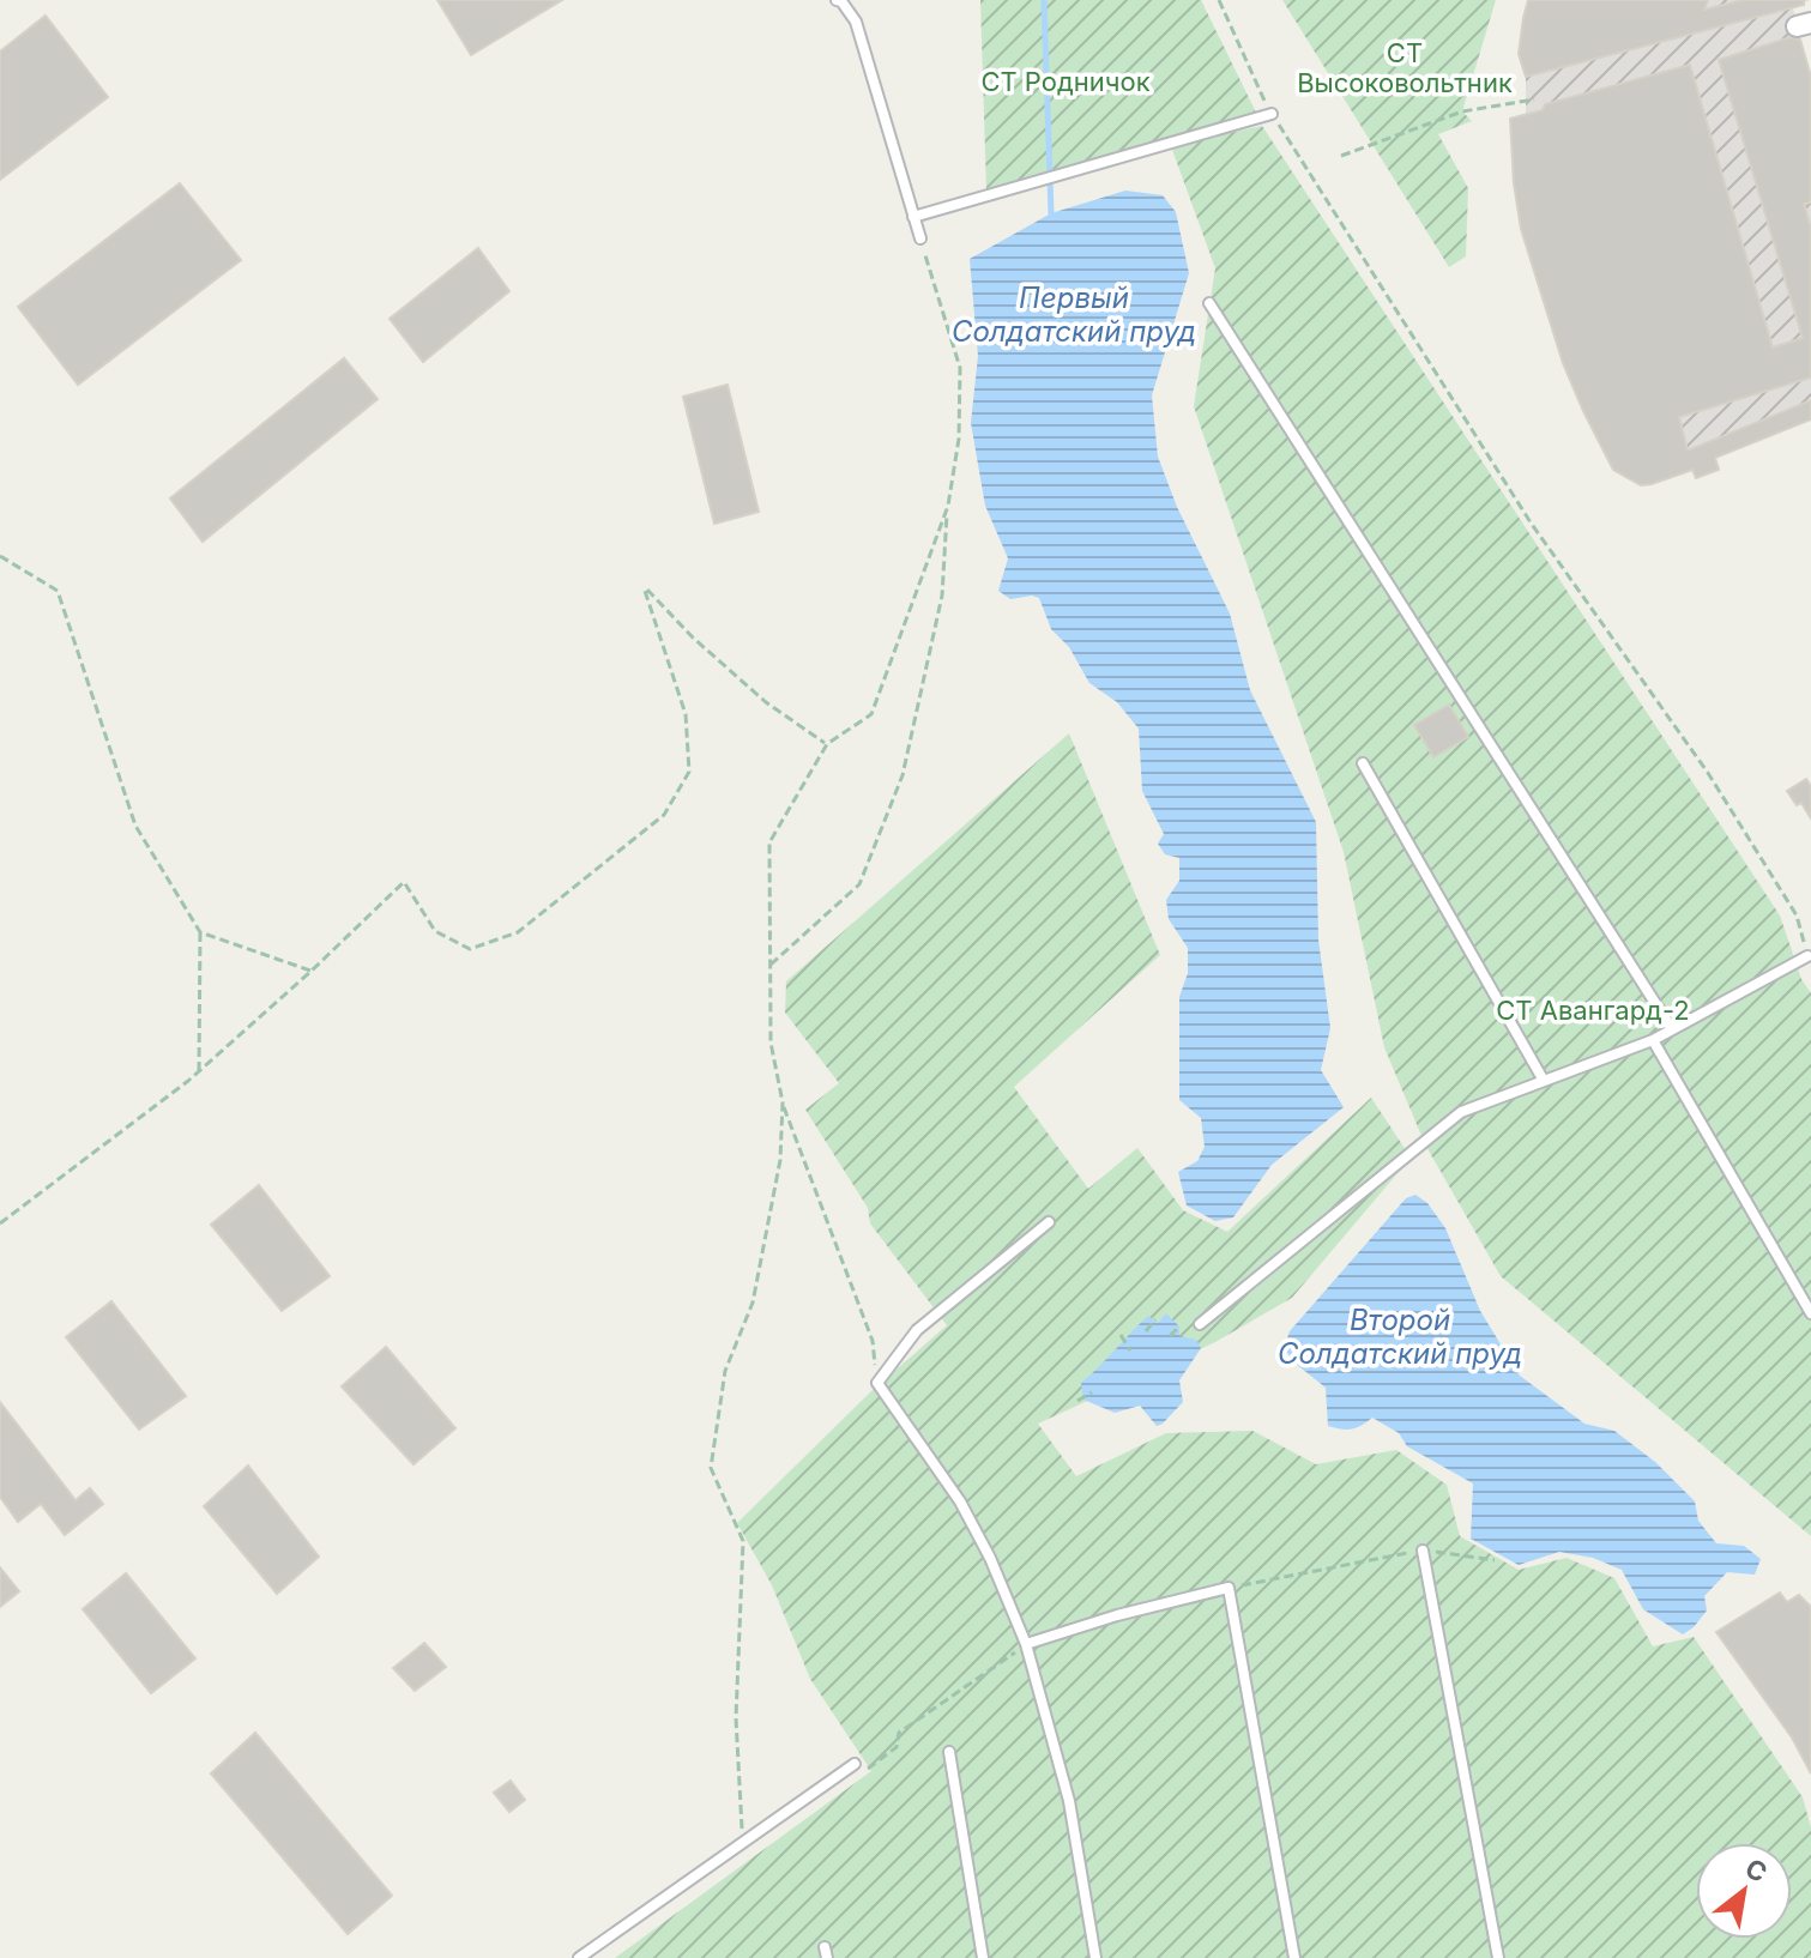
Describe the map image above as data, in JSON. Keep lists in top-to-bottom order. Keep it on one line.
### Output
{"water":["Первый Солдатский пруд","Второй Солдатский пруд"],"parks":["СТ Высоковольтник","СТ Родничок","СТ Авангард-2"],"north":"top right"}
